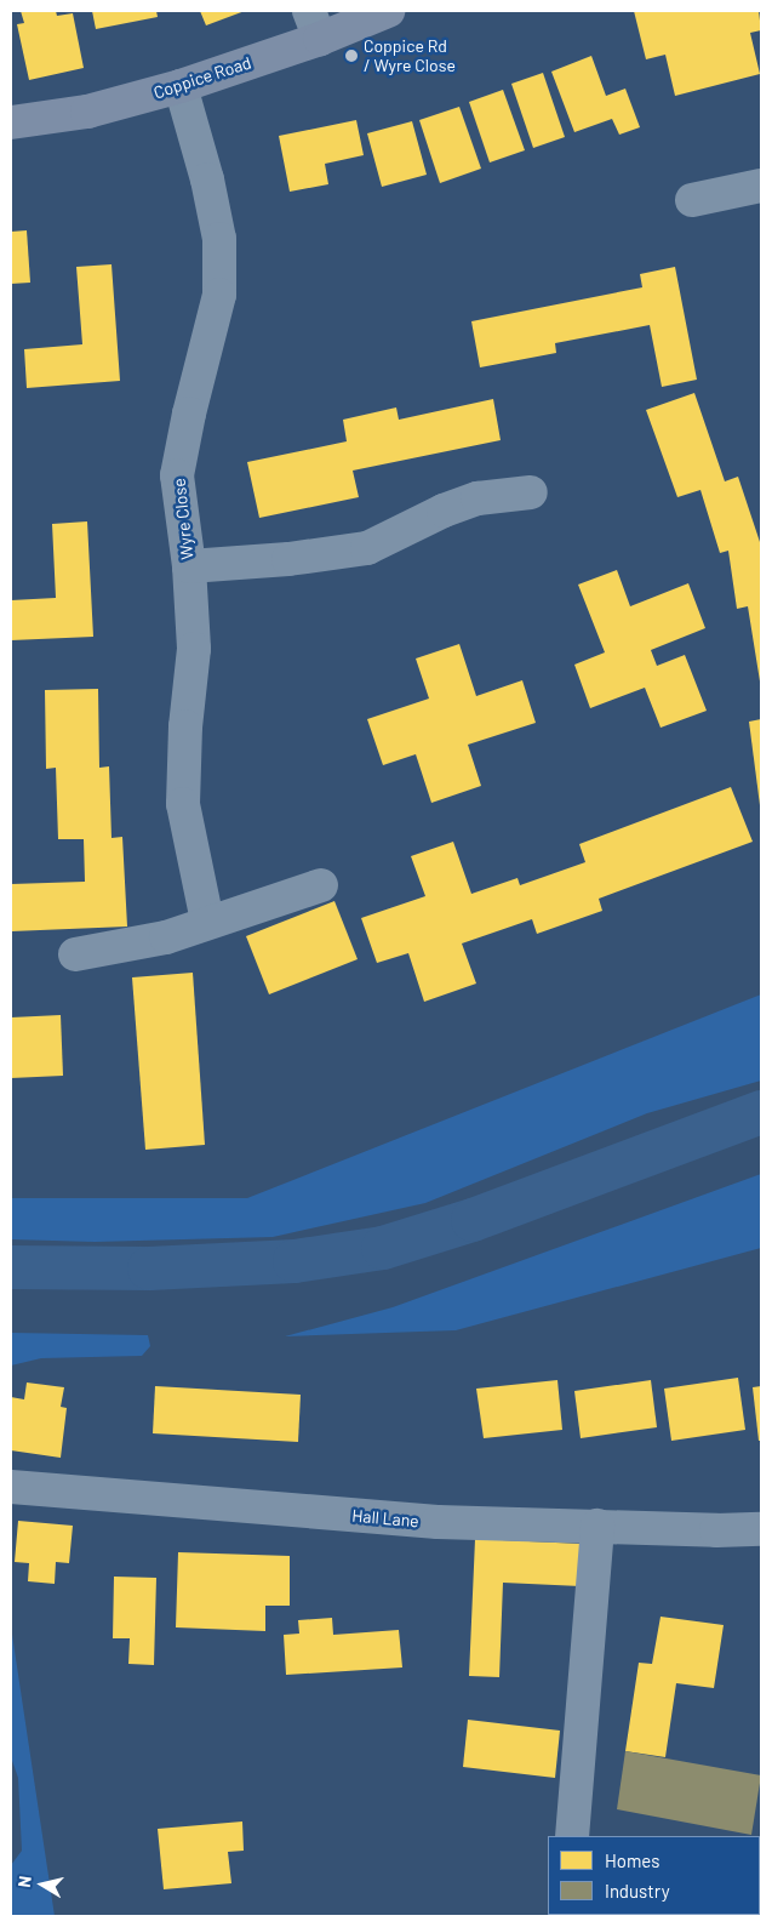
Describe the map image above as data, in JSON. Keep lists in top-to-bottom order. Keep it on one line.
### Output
{"streets":{"main road":["Coppice Road"],"street":["Wyre Close","Hall Lane"]},"crossings":[["Coppice Road","Wyre Close"]],"places":["Coppice Rd / Wyre Close"],"legend":["Homes","Industry"],"north":"left"}
